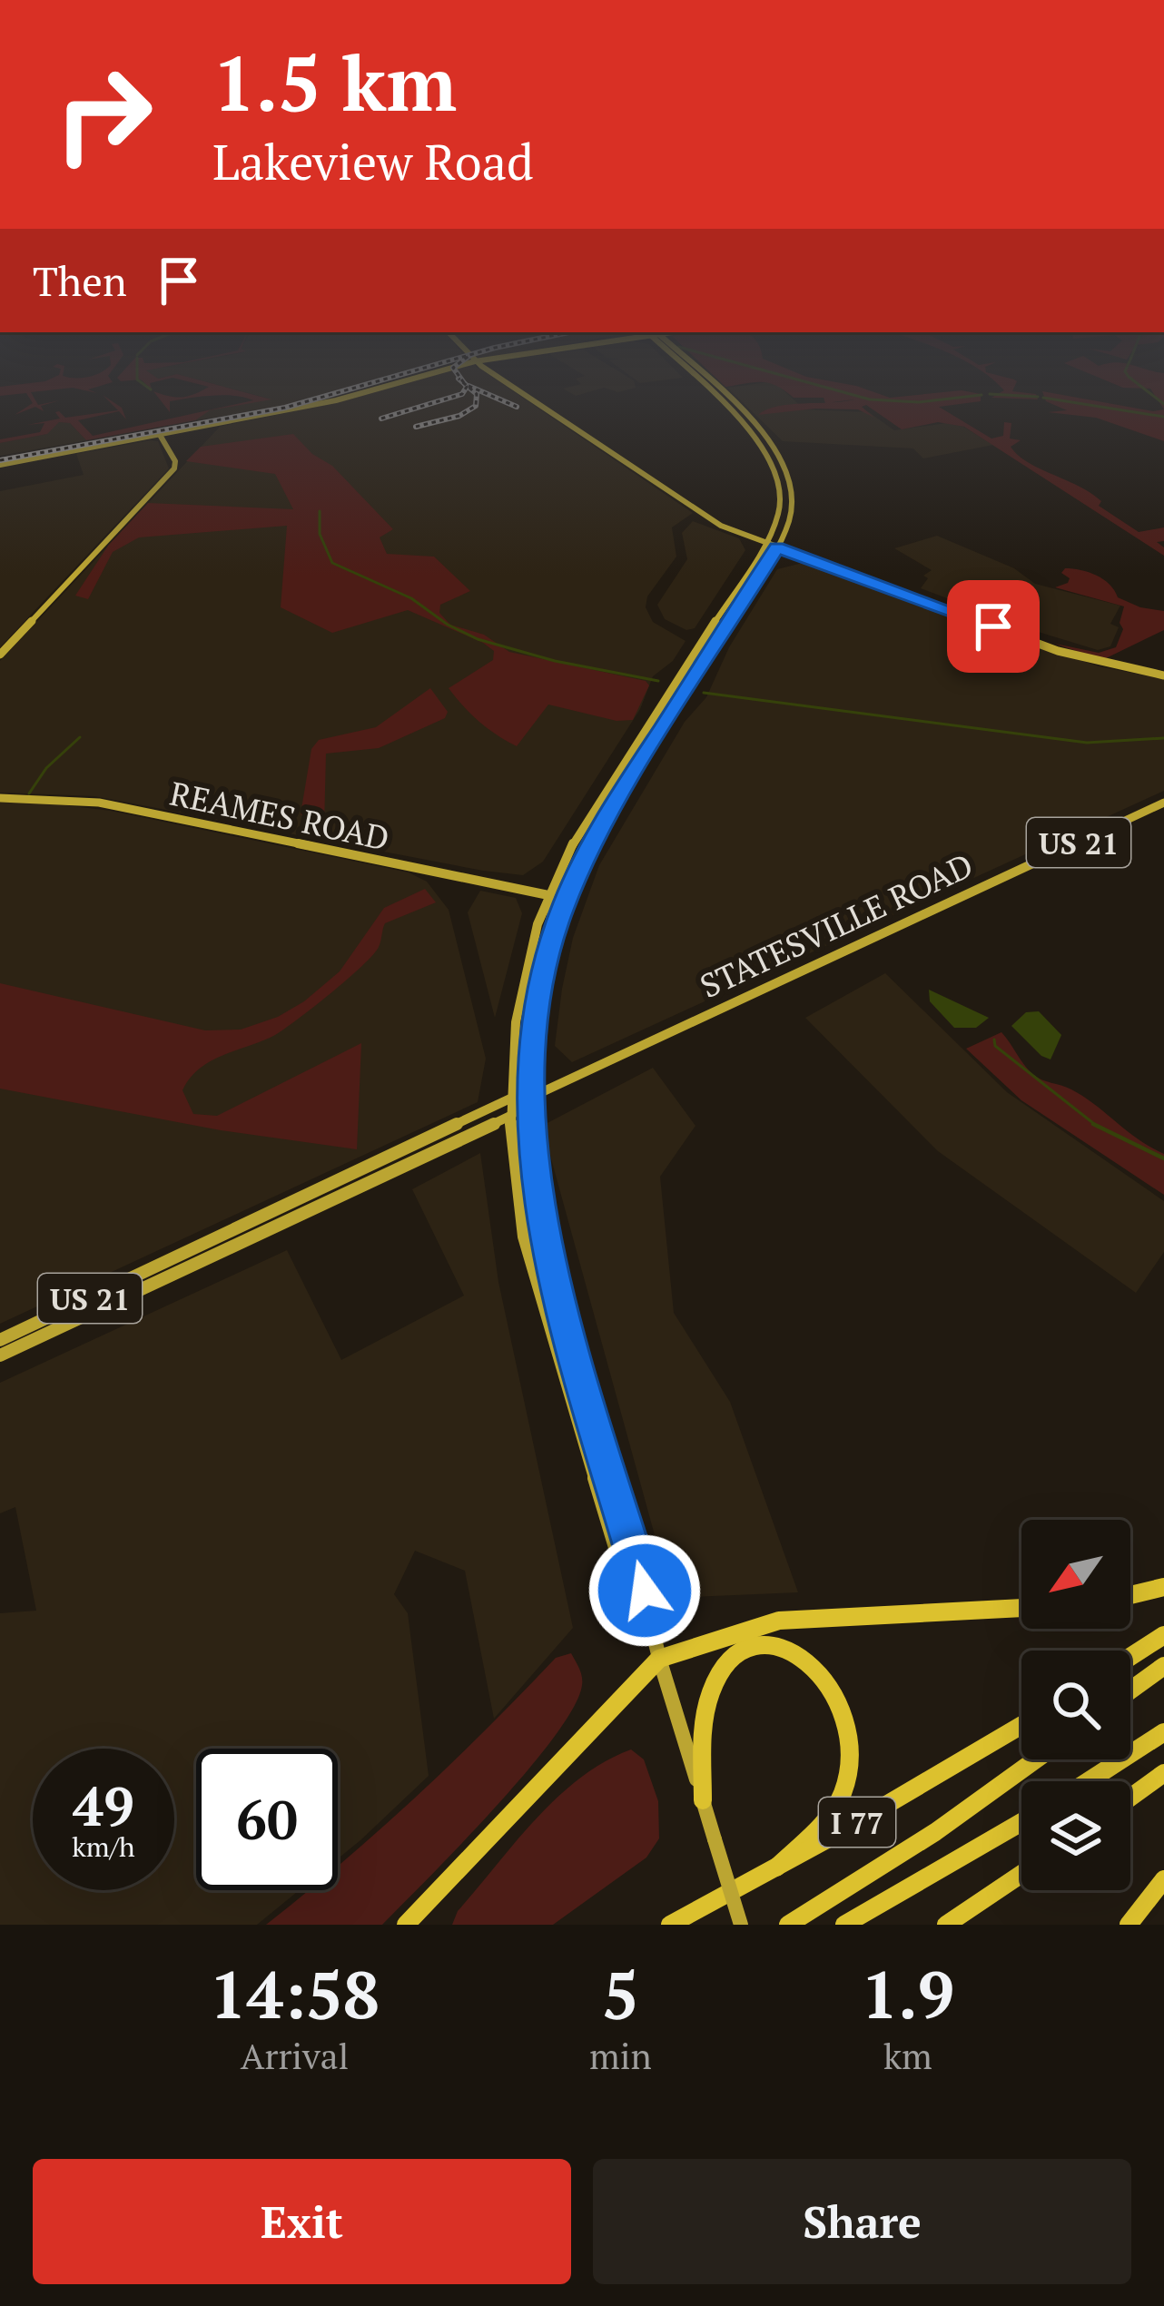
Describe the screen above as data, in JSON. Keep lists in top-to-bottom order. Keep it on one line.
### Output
{"streets":{"highway":["I 77"],"main road":["REAMES ROAD","US 21","STATESVILLE ROAD"]},"north":"bottom left","page":{"turn":["1.5 km","Lakeview Road"],"then":"Then","speed":"49 km/h","limit":"60","eta":["14:58","Arrival","5","min","1.9","km"],"buttons":["Exit","Share"]}}
